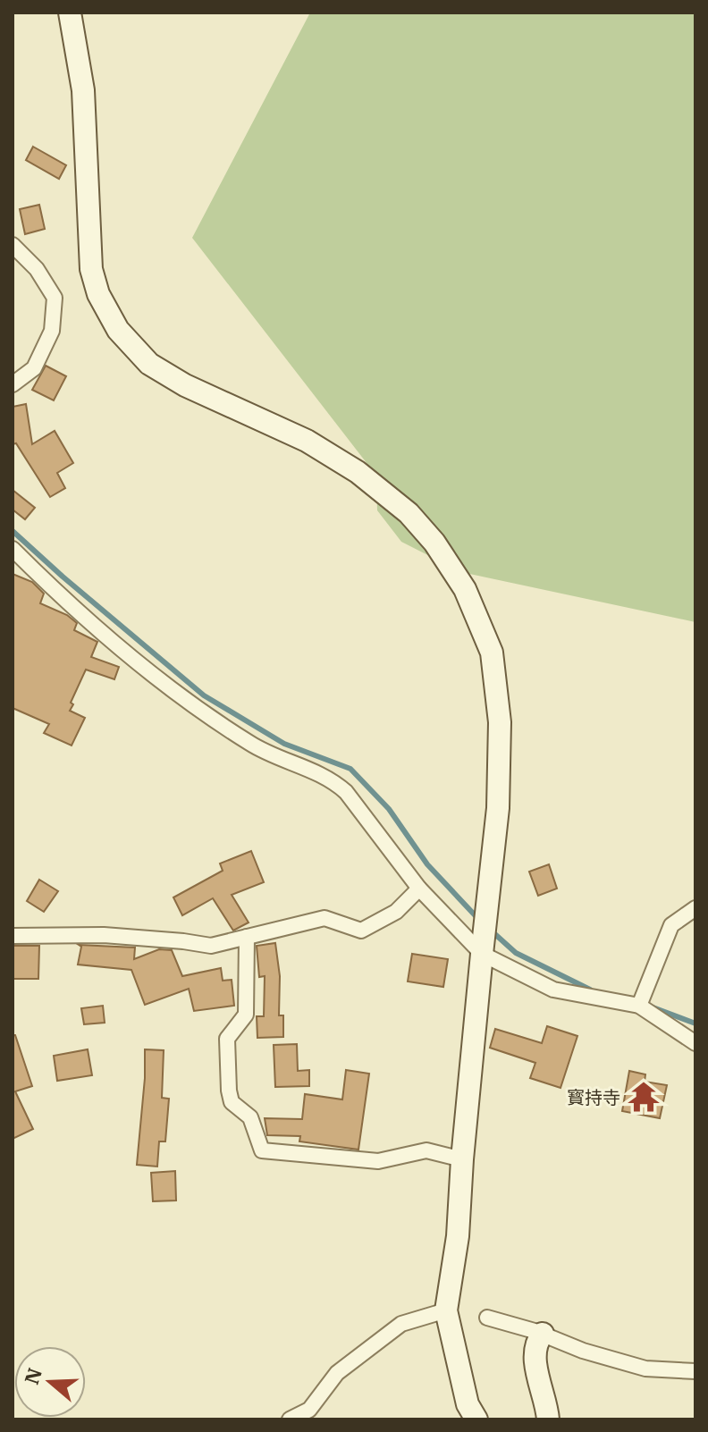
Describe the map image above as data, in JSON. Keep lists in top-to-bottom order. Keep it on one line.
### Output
{"places":{"temple":["寳持寺"]},"north":"left"}
